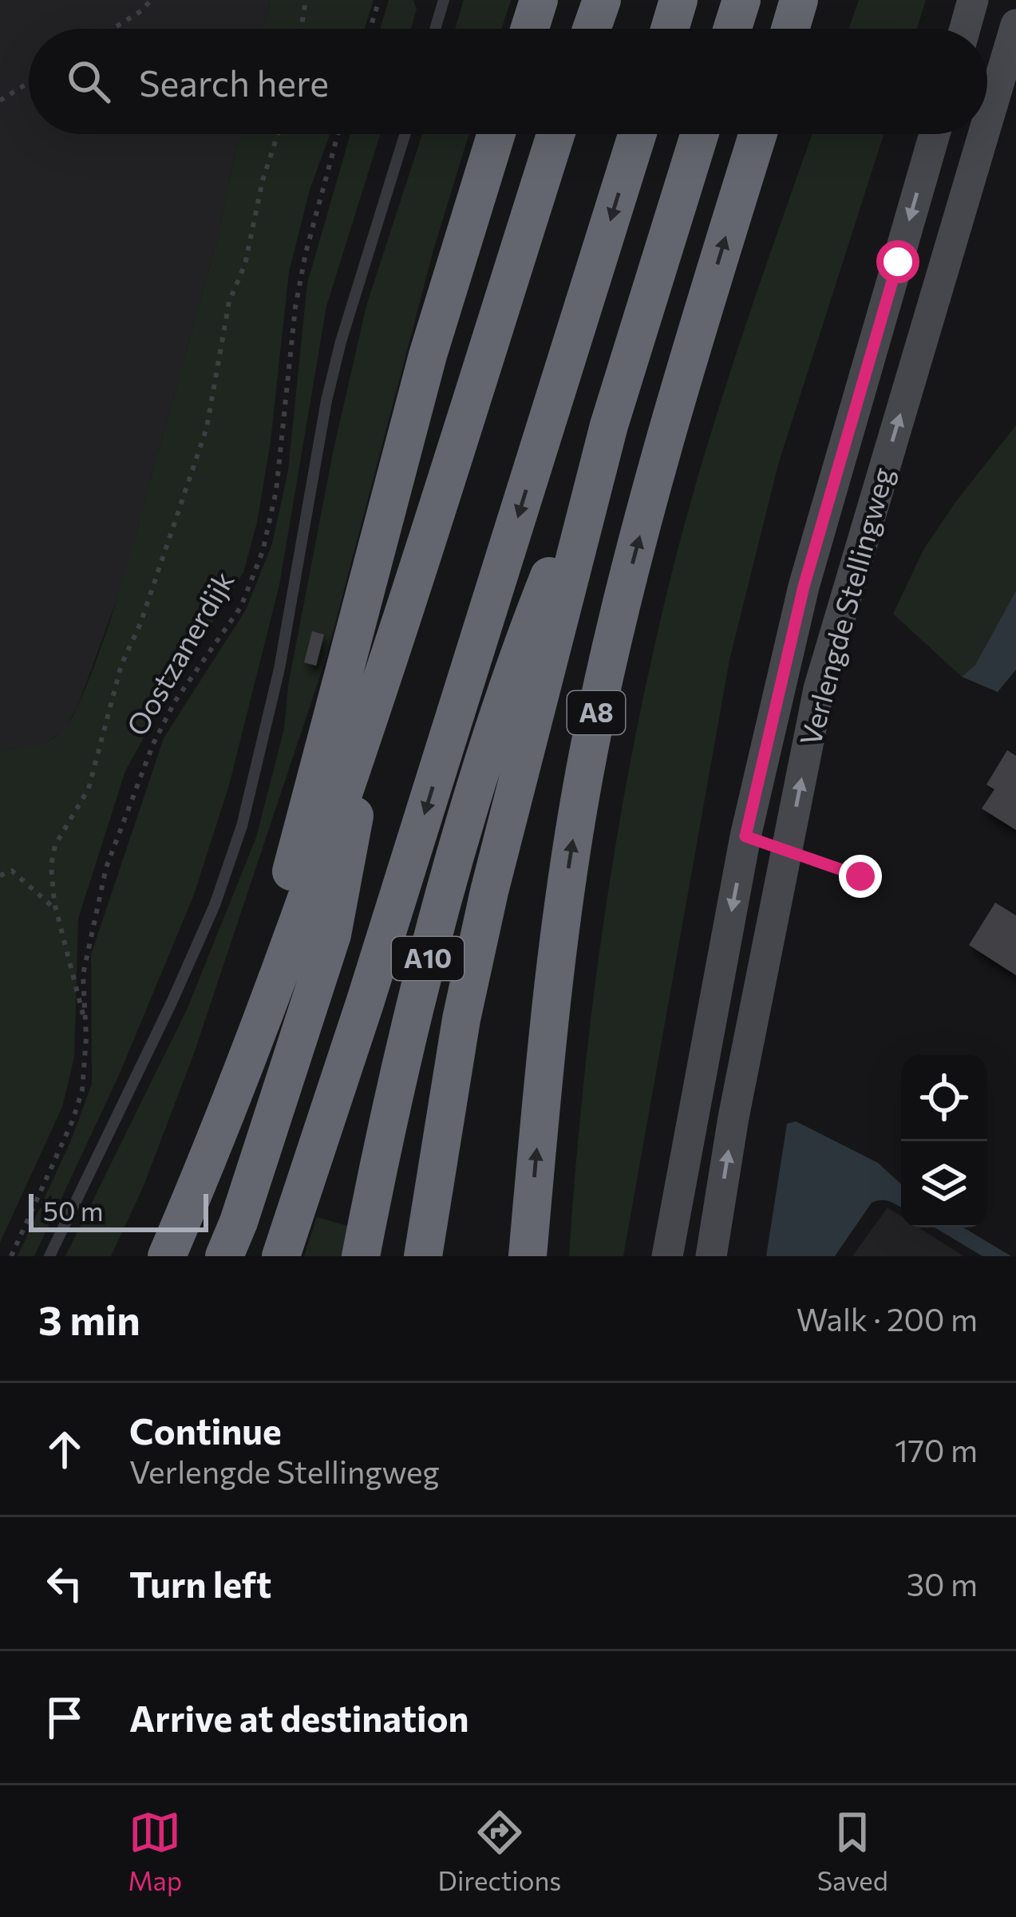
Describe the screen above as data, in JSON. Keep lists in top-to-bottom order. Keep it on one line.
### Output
{"streets":{"highway":["A8","A10"],"main road":["Verlengde Stellingweg"],"path":["Oostzanerdijk"]},"scale_bar":"50 m","page":{"search":"Search here","scale":"50 m","heading":["3 min","Walk · 200 m"],"list":[["Continue","Verlengde Stellingweg","170 m"],["Turn left","30 m"],"Arrive at destination"],"nav":["Map","Directions","Saved"]}}
